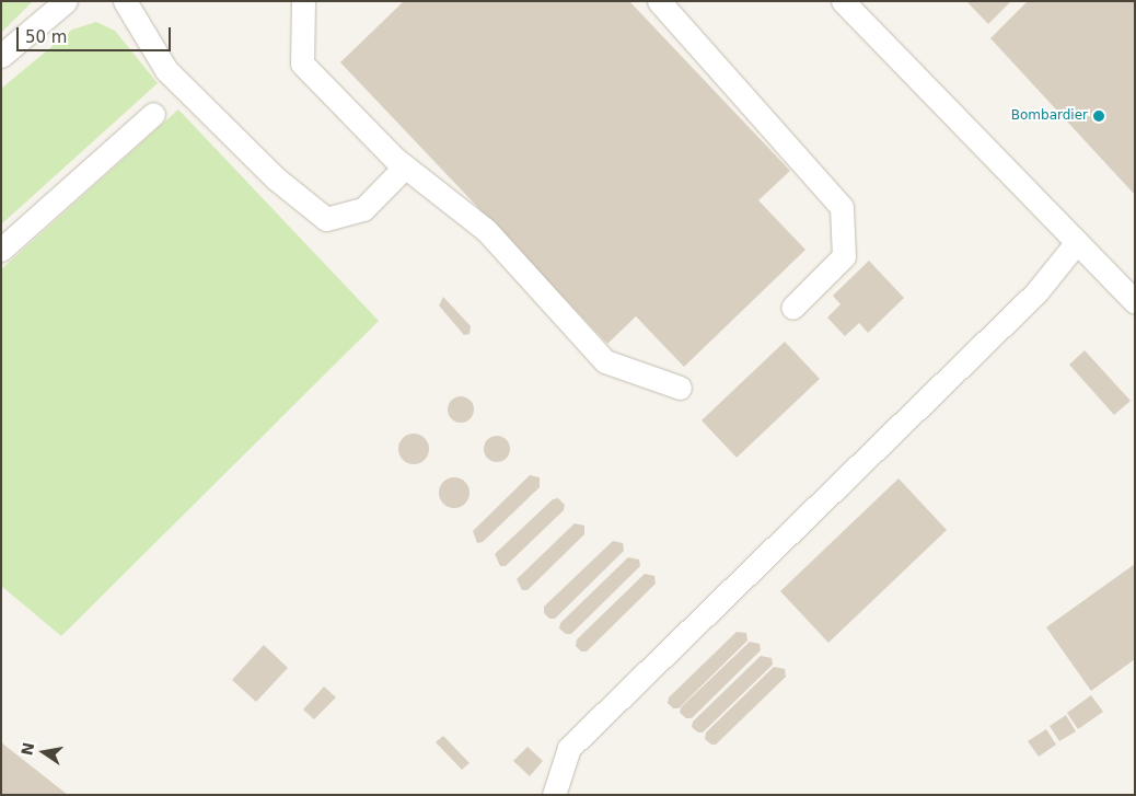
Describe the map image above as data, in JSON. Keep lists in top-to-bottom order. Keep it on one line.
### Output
{"places":["Bombardier"],"scale_bar":"50 m","north":"left"}
